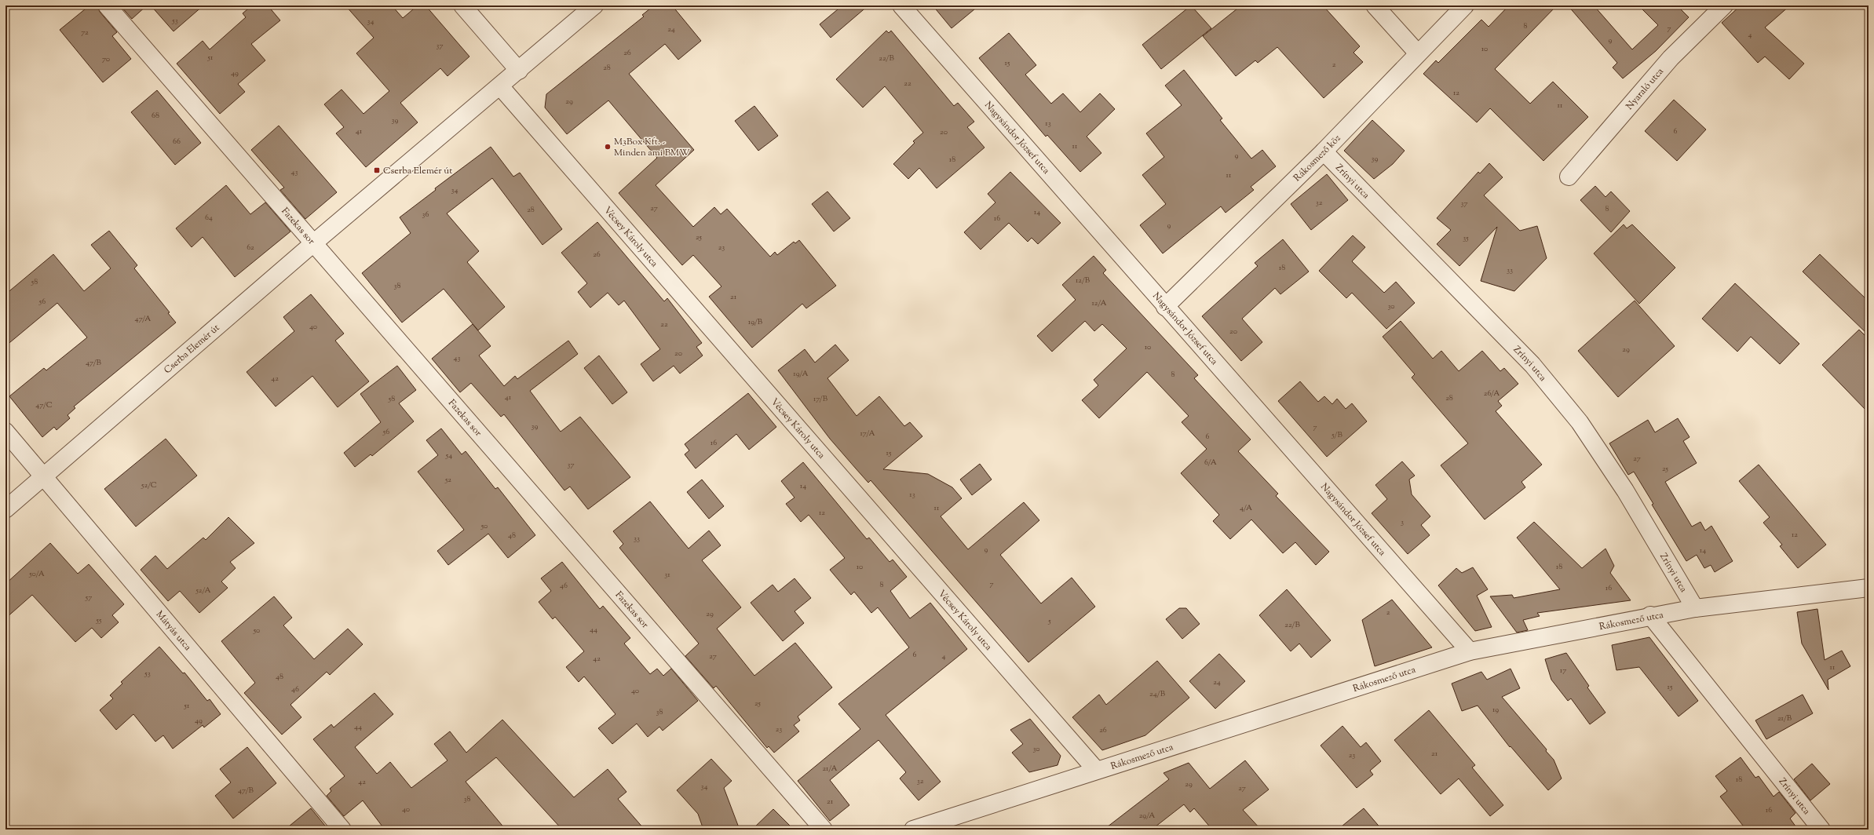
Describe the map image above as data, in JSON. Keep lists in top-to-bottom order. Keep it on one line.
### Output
{"streets":{"street":["Nyaraló utca","Nagysándor József utca","Rákosmező köz","Zrínyi utca","Fazekas sor","Vécsey Károly utca","Cserba Elemér út","Rákosmező utca","Mátyás utca"]},"crossings":[["Nagysándor József utca","Rákosmező köz"],["Nagysándor József utca","Rákosmező utca"],["Rákosmező köz","Zrínyi utca"],["Zrínyi utca","Rákosmező utca"],["Fazekas sor","Cserba Elemér út"],["Vécsey Károly utca","Cserba Elemér út"],["Vécsey Károly utca","Rákosmező utca"],["Cserba Elemér út","Mátyás utca"]],"places":{"other":["M3Box Kft. - Minden ami BMW"],"transit":["Cserba Elemér út"]},"house_numbers":["53","34","8","7","24","72","4","9","37","10","26","51","22/B","70","15","2","28","49","22","12","29","11","68","39","13","41","6","20","66","11","9","39","18","43","11","34","32","37","27","8","28","14","36","64","16","9","25","35","62","23","26","18","33","12/B","58","38","21","56","12/A","30","47/A","19/B","22","40","20","10","29","20","43","47/B","19/A","8","42","26/A","41","28","58","17/B","47/C","39","7","56","17/A","5/B","6","16","15","54","27","6/A","37","25","52","52/C","14","13","11","4/A","12","3","50","12","48","33","9","14","10","18","50/A","31","7","8","46","16","52/A","57","2","29","55","5","22/B","44","50","6","27","4","42","11","17","53","48","24","15","46","40","24/B","25","51","19","38","21/B","49","44","23","26","30","21","23","21/A","18","32","42","29","34","27","47/B","38","21","40","16","29/A"]}
